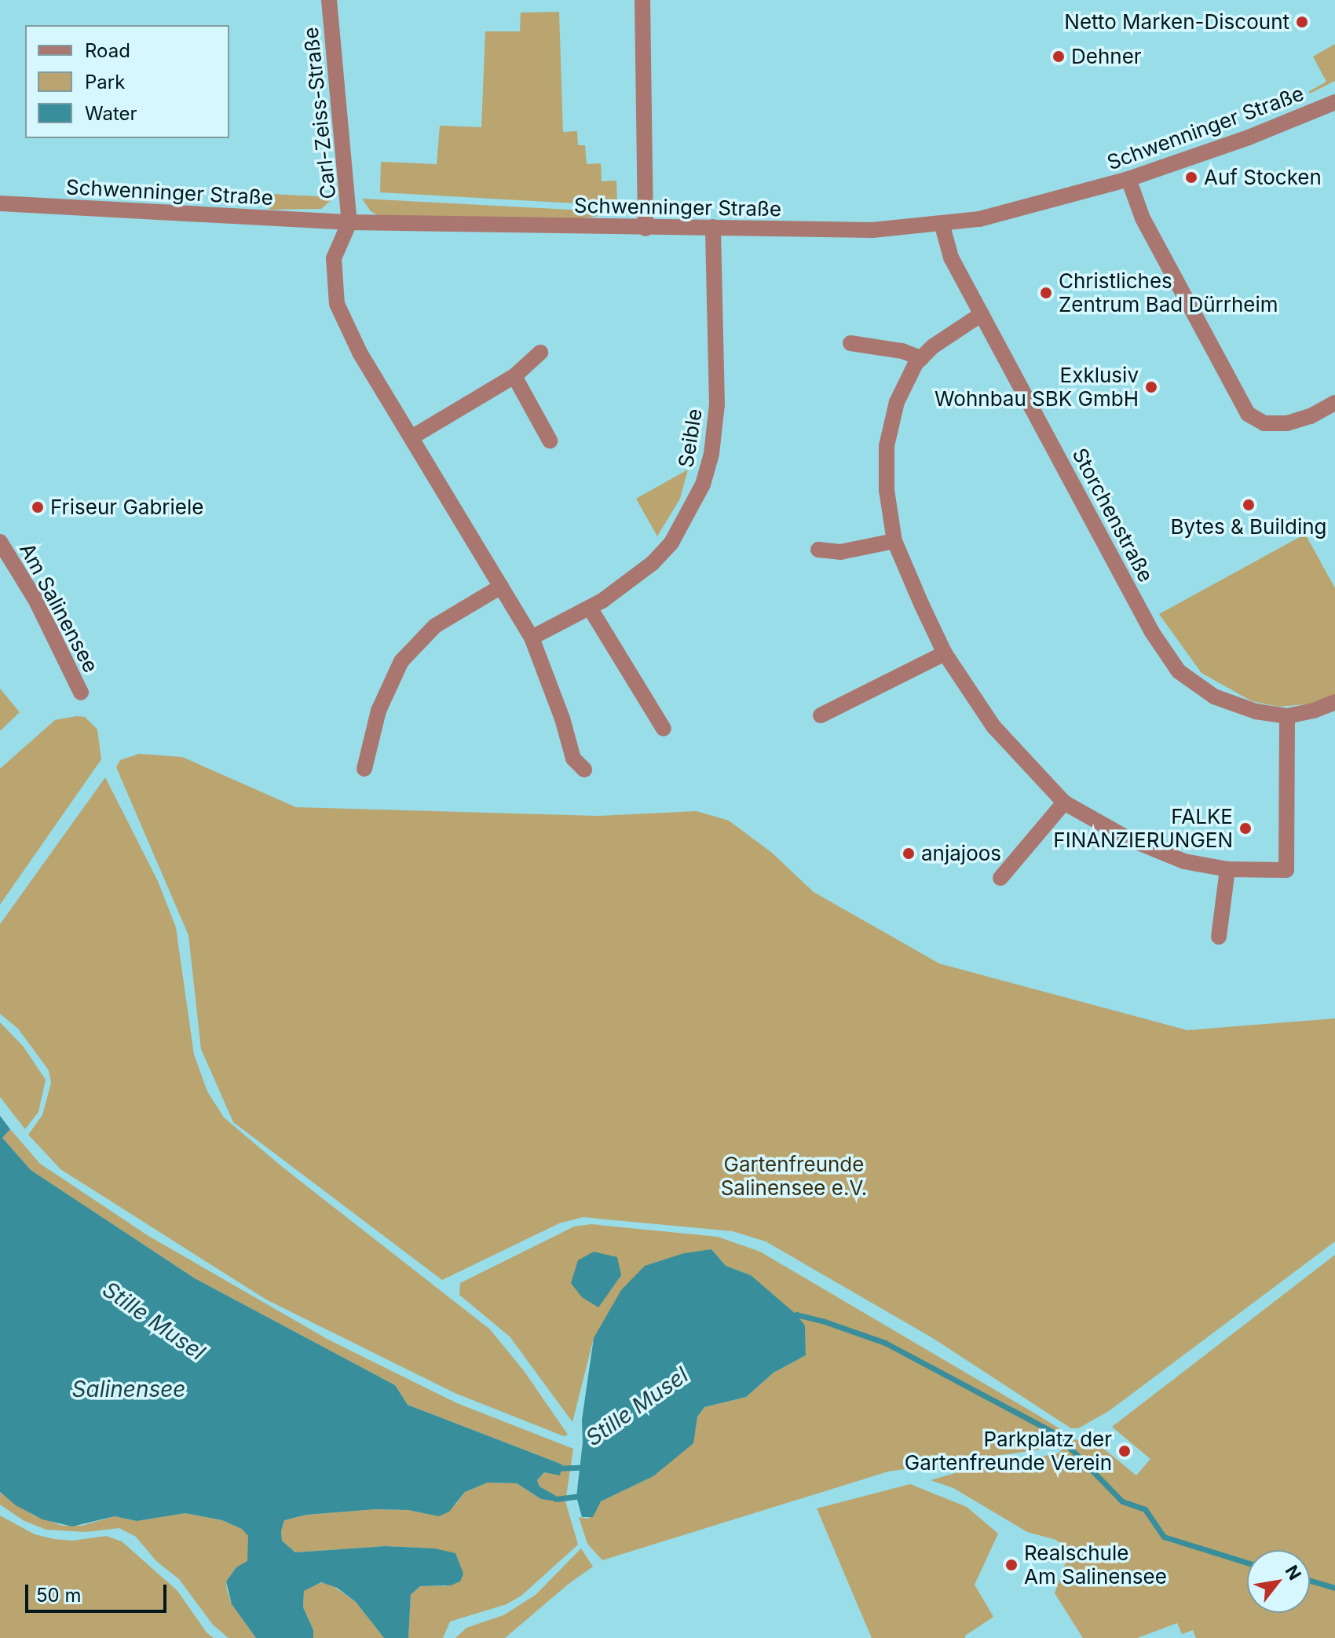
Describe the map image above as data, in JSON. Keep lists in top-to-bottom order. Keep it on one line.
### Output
{"streets":{"street":["Carl-Zeiss-Straße","Schwenninger Straße","Seible","Storchenstraße","Am Salinensee"]},"crossings":[["Carl-Zeiss-Straße","Schwenninger Straße"],["Schwenninger Straße","Seible"],["Schwenninger Straße","Storchenstraße"]],"water":["Stille Musel","Salinensee"],"parks":["Gartenfreunde Salinensee e.V."],"places":["Netto Marken-Discount","Dehner","Auf Stocken","Christliches Zentrum Bad Dürrheim","Exklusiv Wohnbau SBK GmbH","Bytes & Building","Friseur Gabriele","FALKE FINANZIERUNGEN","anjajoos","Parkplatz der Gartenfreunde Verein","Realschule Am Salinensee"],"legend":["Road","Park","Water"],"scale_bar":"50 m","north":"top right"}
